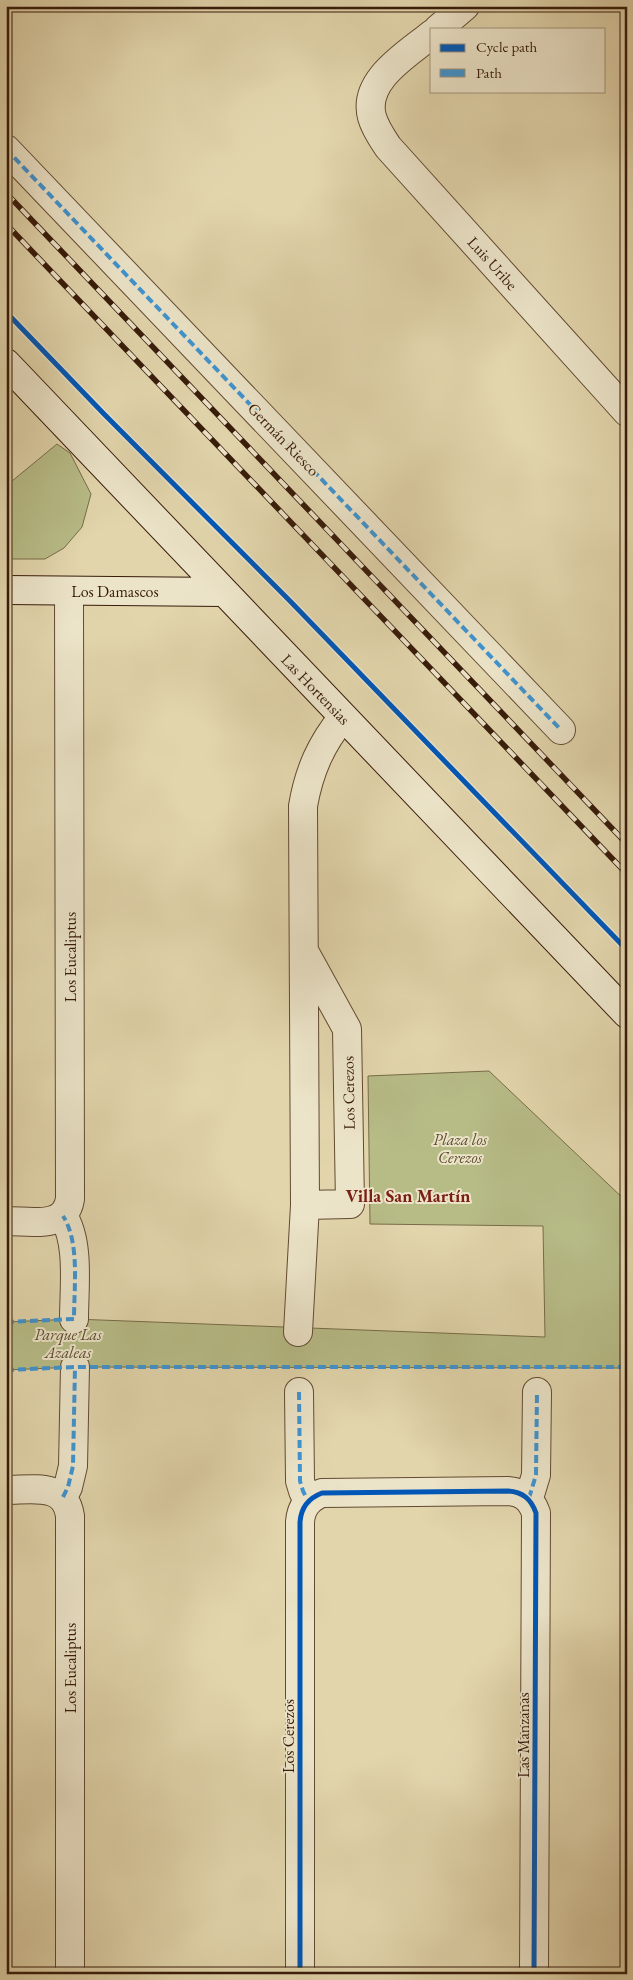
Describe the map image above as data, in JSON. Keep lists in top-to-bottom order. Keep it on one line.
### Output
{"streets":{"street":["Luis Uribe","Germán Riesco","Los Damascos","Las Hortensias","Los Eucaliptus","Los Cerezos","Las Manzanas"]},"crossings":[["Los Damascos","Las Hortensias"],["Los Damascos","Los Eucaliptus"],["Las Hortensias","Los Cerezos"]],"districts":["Villa San Martín"],"parks":["Plaza los Cerezos","Parque Las Azaleas"],"legend":["Cycle path","Path"]}
